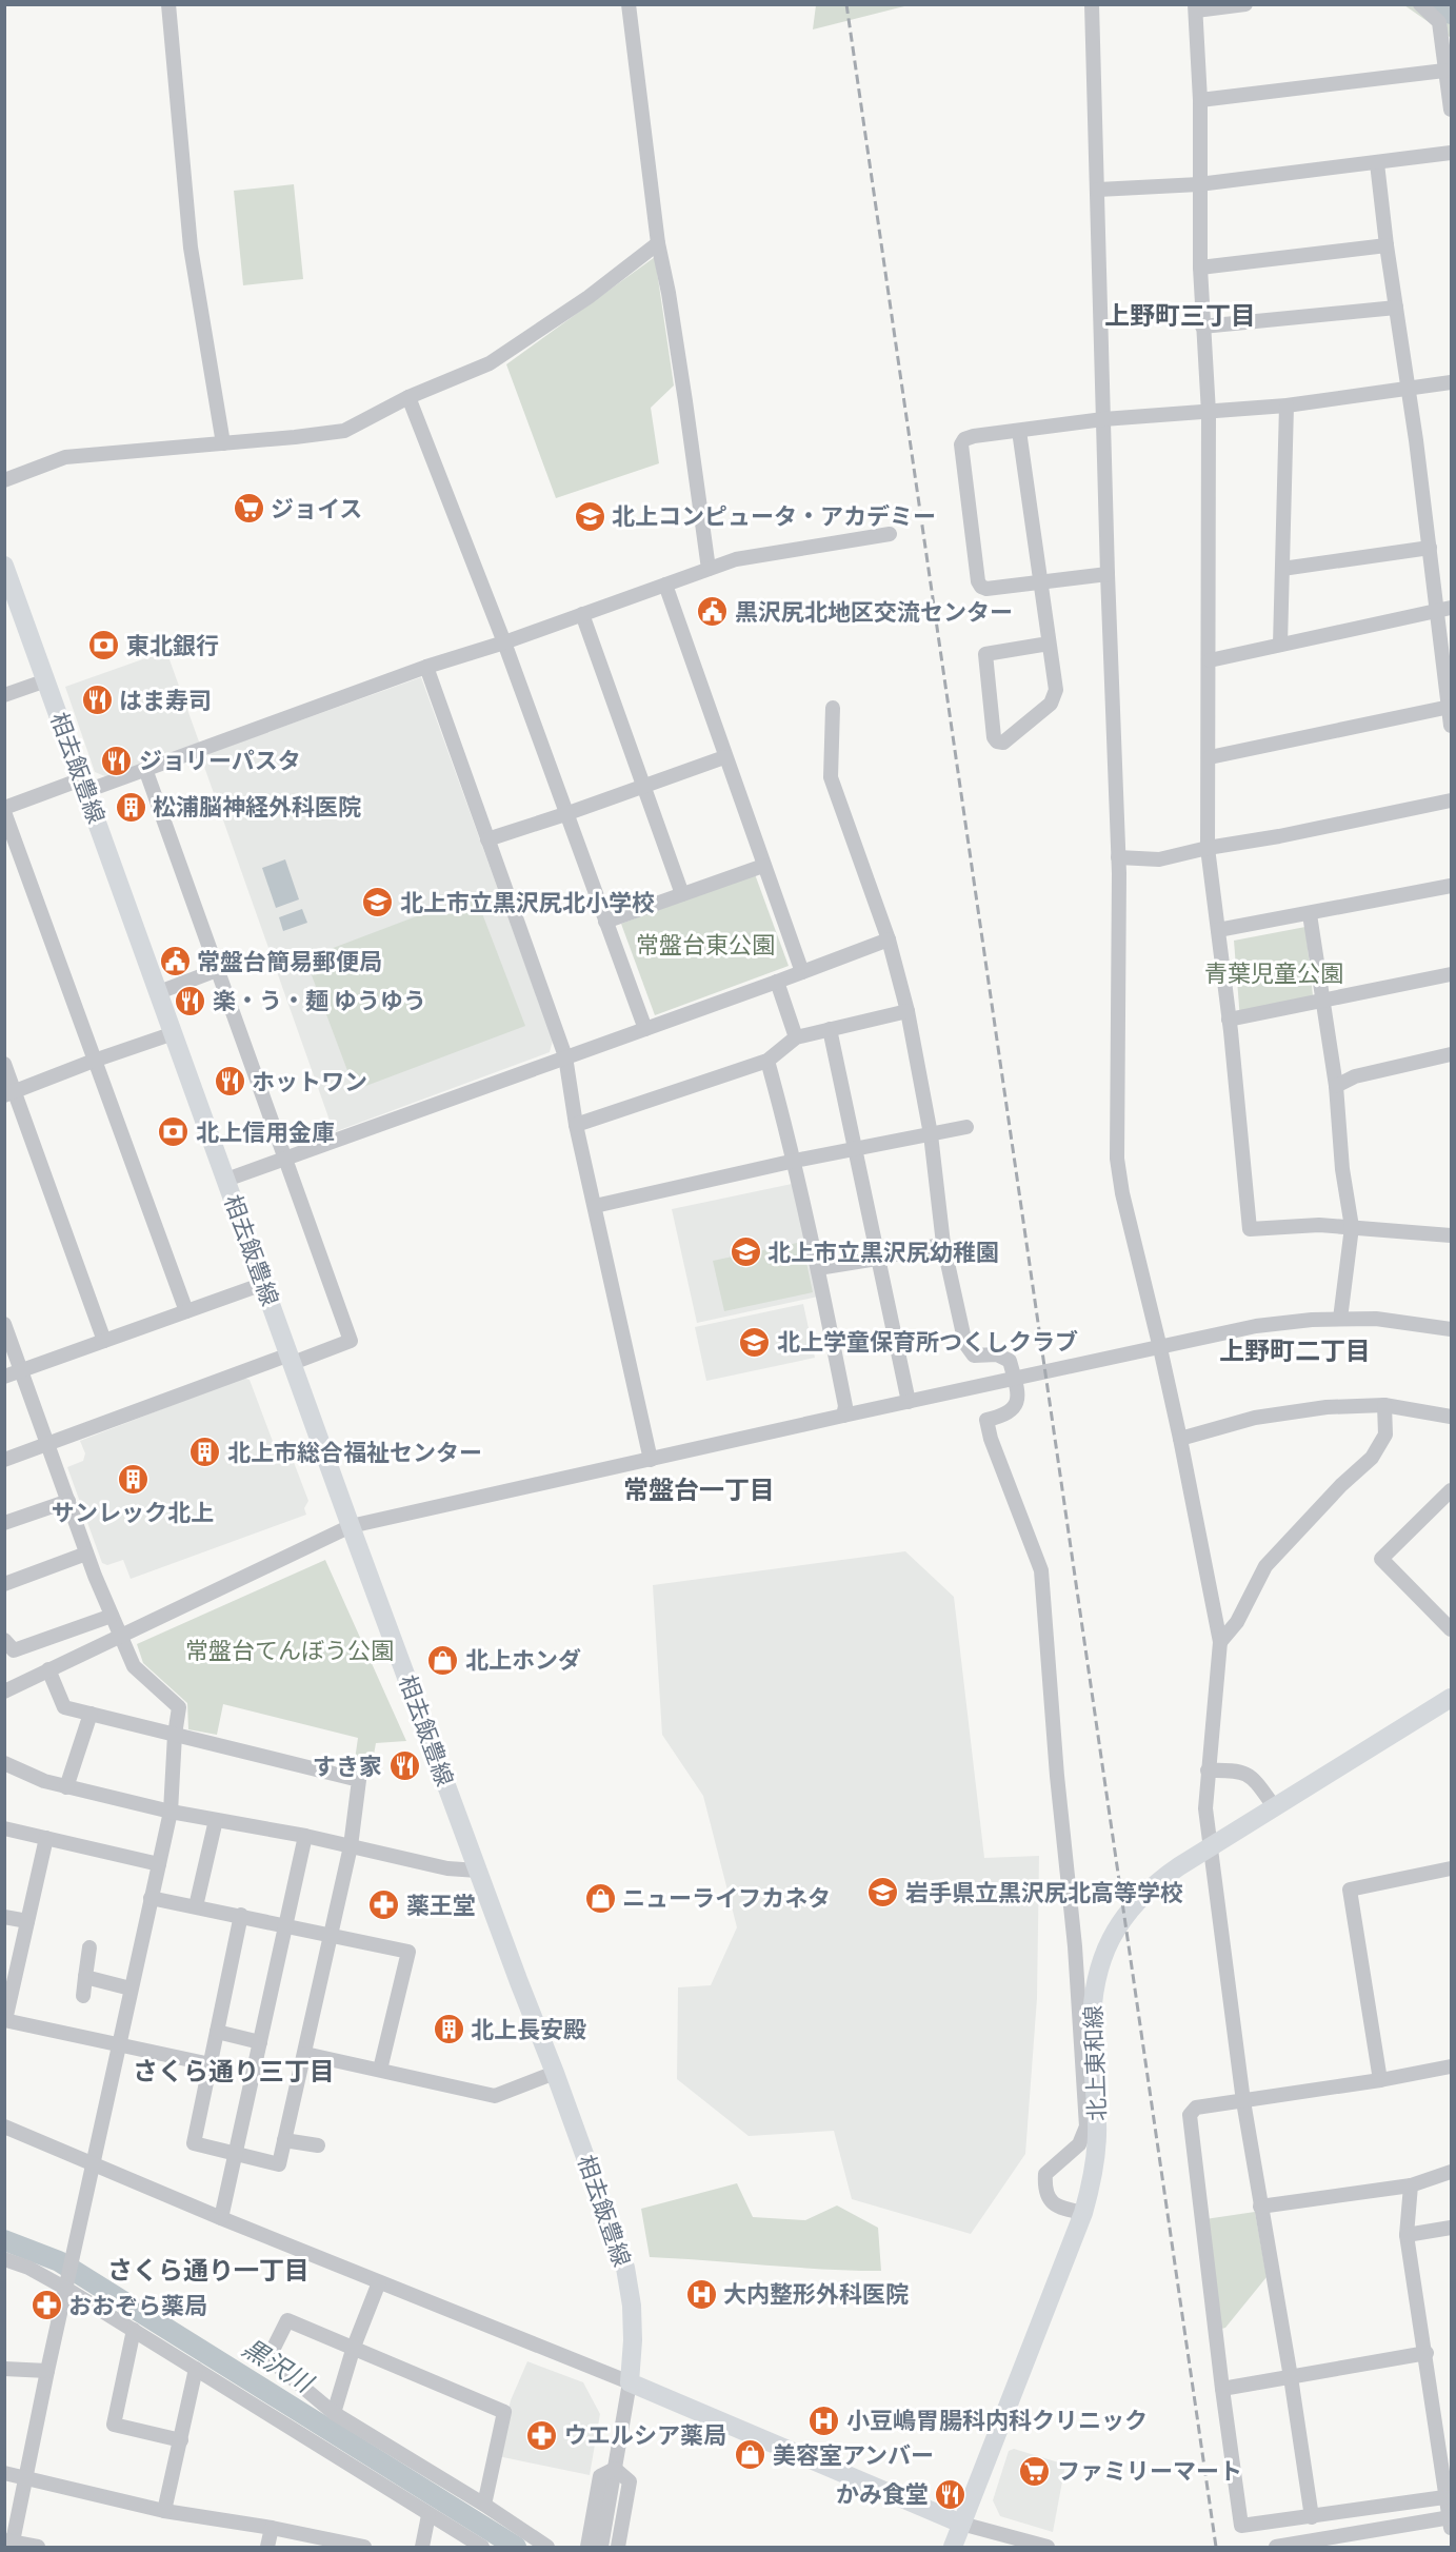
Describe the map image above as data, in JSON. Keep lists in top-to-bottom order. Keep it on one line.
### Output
{"streets":{"main road":["相去飯豊線","北上東和線"]},"districts":["上野町三丁目","上野町二丁目","常盤台一丁目","さくら通り三丁目","さくら通り一丁目"],"water":["黒沢川"],"parks":["常盤台東公園","青葉児童公園","常盤台てんぼう公園"],"places":{"supermarket":["ジョイス","ファミリーマート"],"school or university":["北上コンピュータ・アカデミー","北上市立黒沢尻北小学校","北上市立黒沢尻幼稚園","北上学童保育所つくしクラブ","岩手県立黒沢尻北高等学校"],"public building":["黒沢尻北地区交流センター","常盤台簡易郵便局"],"bank":["東北銀行","北上信用金庫"],"restaurant":["はま寿司","ジョリーパスタ","楽・う・麺 ゆうゆう","ホットワン","すき家","かみ食堂"],"building":["松浦脳神経外科医院","北上市総合福祉センター","サンレック北上","北上長安殿"],"shop":["北上ホンダ","ニューライフカネタ","美容室アンバー"],"pharmacy":["薬王堂","おおぞら薬局","ウエルシア薬局"],"hospital":["大内整形外科医院","小豆嶋胃腸科内科クリニック"]}}
